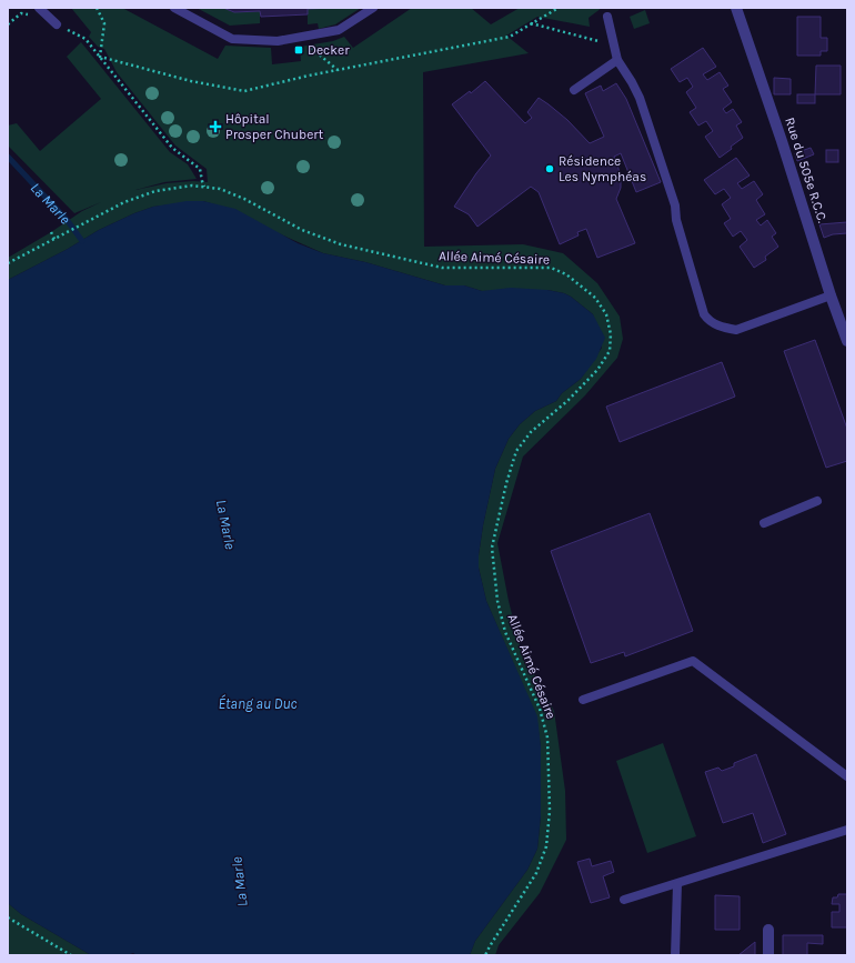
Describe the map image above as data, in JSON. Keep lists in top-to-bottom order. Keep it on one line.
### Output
{"streets":{"street":["Rue du 505e R.C.C."],"path":["Allée Aimé Césaire"]},"water":["La Marle","Étang au Duc"],"places":{"transit":["Decker"],"health":["Hôpital Prosper Chubert"],"other":["Résidence Les Nymphéas"]}}
